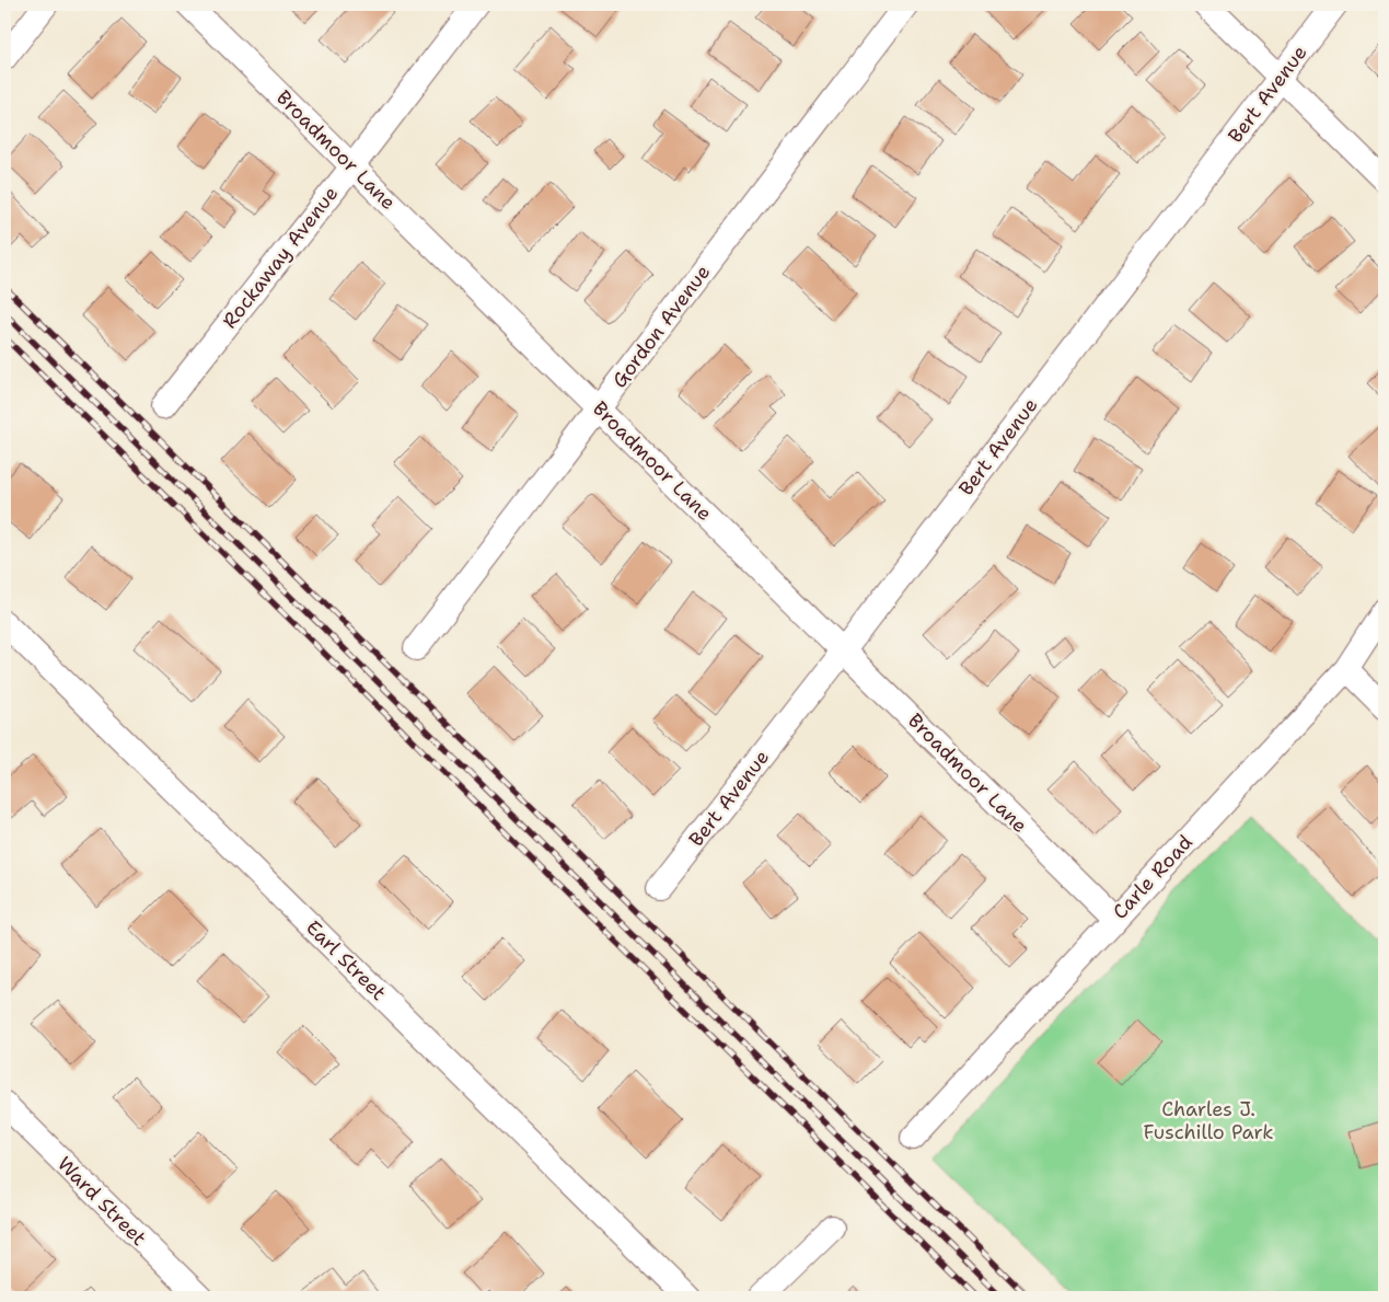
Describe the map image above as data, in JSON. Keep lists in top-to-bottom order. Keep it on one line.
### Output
{"streets":{"street":["Bert Avenue","Broadmoor Lane","Rockaway Avenue","Gordon Avenue","Carle Road","Earl Street","Ward Street"]},"crossings":[["Bert Avenue","Broadmoor Lane"],["Broadmoor Lane","Rockaway Avenue"],["Broadmoor Lane","Gordon Avenue"],["Broadmoor Lane","Carle Road"]],"parks":["Charles J. Fuschillo Park"]}
